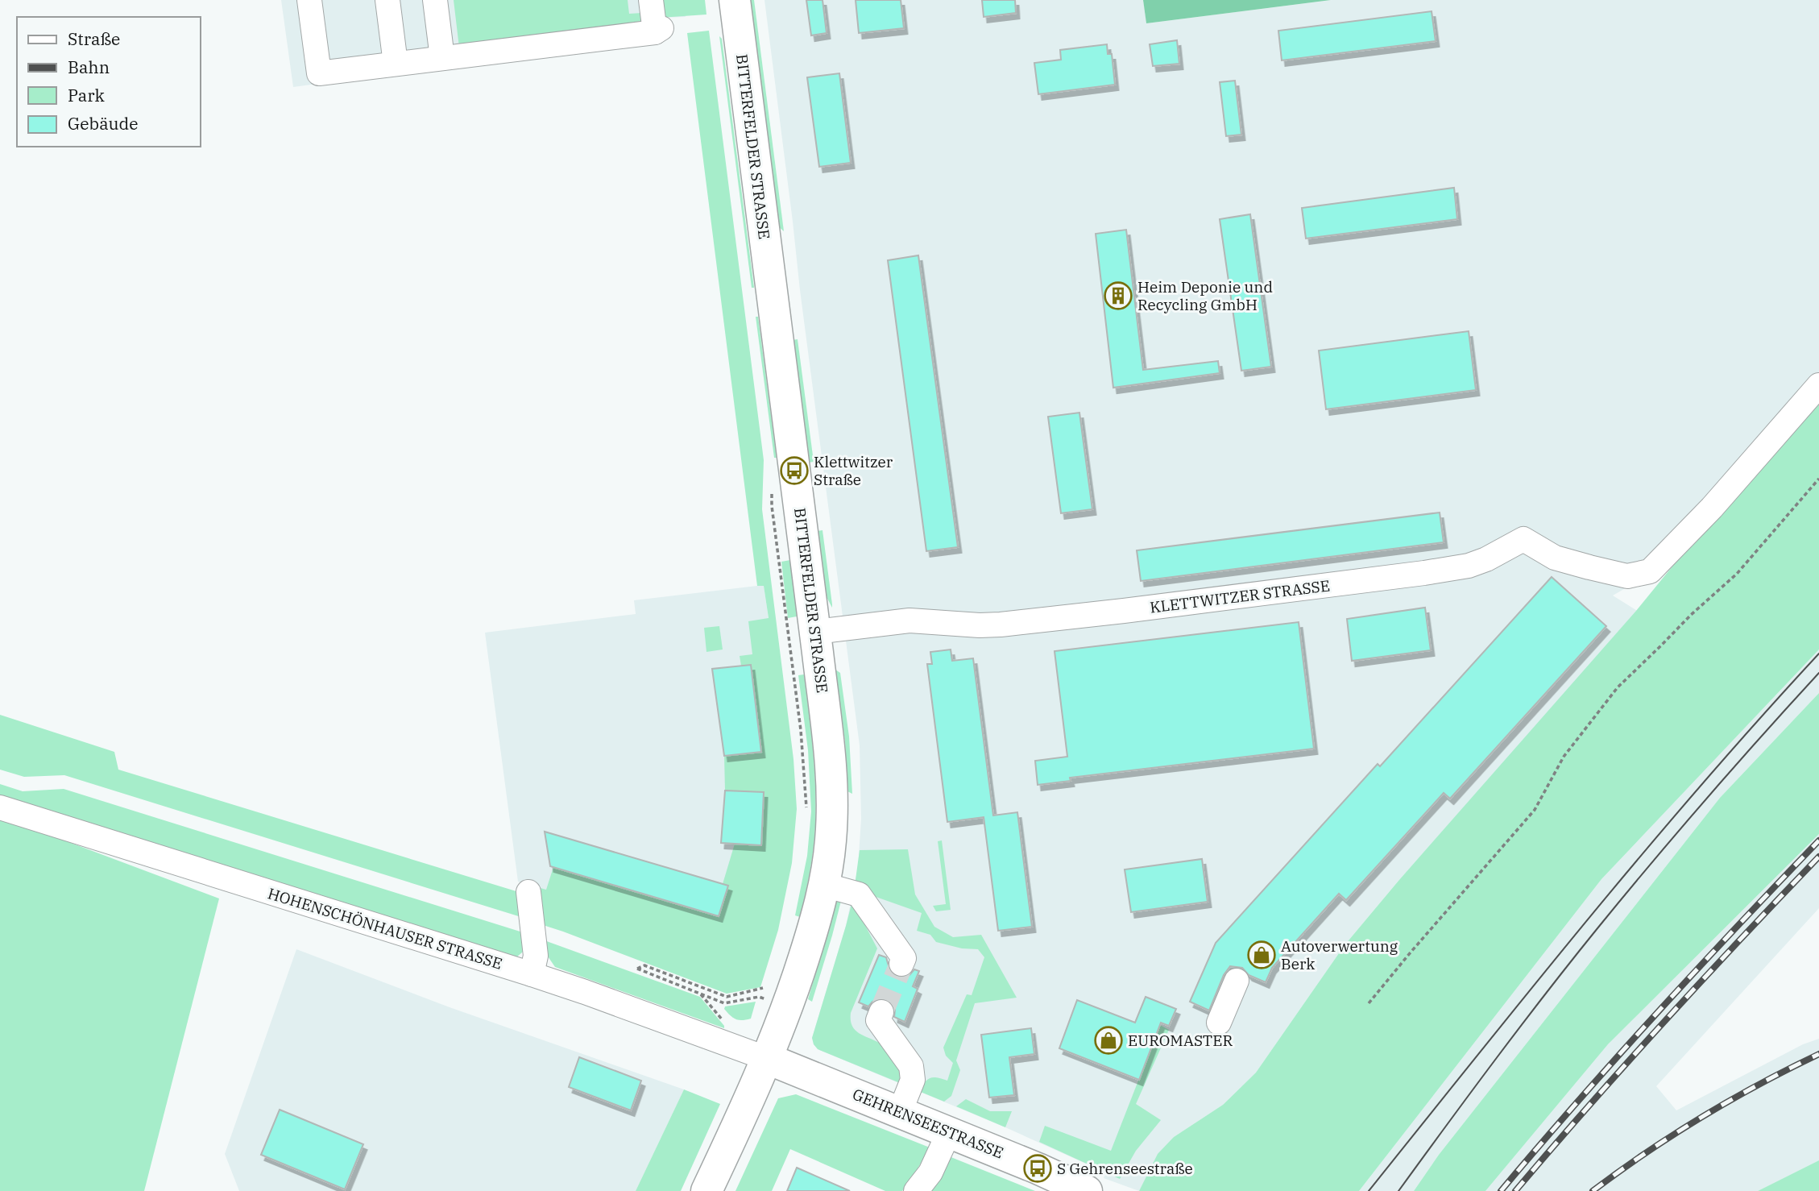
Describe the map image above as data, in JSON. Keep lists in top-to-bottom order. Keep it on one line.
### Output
{"streets":{"main road":["BITTERFELDER STRASSE","GEHRENSEESTRASSE"],"street":["KLETTWITZER STRASSE","HOHENSCHÖNHAUSER STRASSE"]},"crossings":[["BITTERFELDER STRASSE","KLETTWITZER STRASSE"],["BITTERFELDER STRASSE","HOHENSCHÖNHAUSER STRASSE"],["BITTERFELDER STRASSE","GEHRENSEESTRASSE"],["HOHENSCHÖNHAUSER STRASSE","GEHRENSEESTRASSE"]],"places":{"building":["Heim Deponie und Recycling GmbH"],"bus stop":["Klettwitzer Straße","S Gehrenseestraße"],"shop":["Autoverwertung Berk","EUROMASTER"]},"legend":["Straße","Bahn","Park","Gebäude"]}
